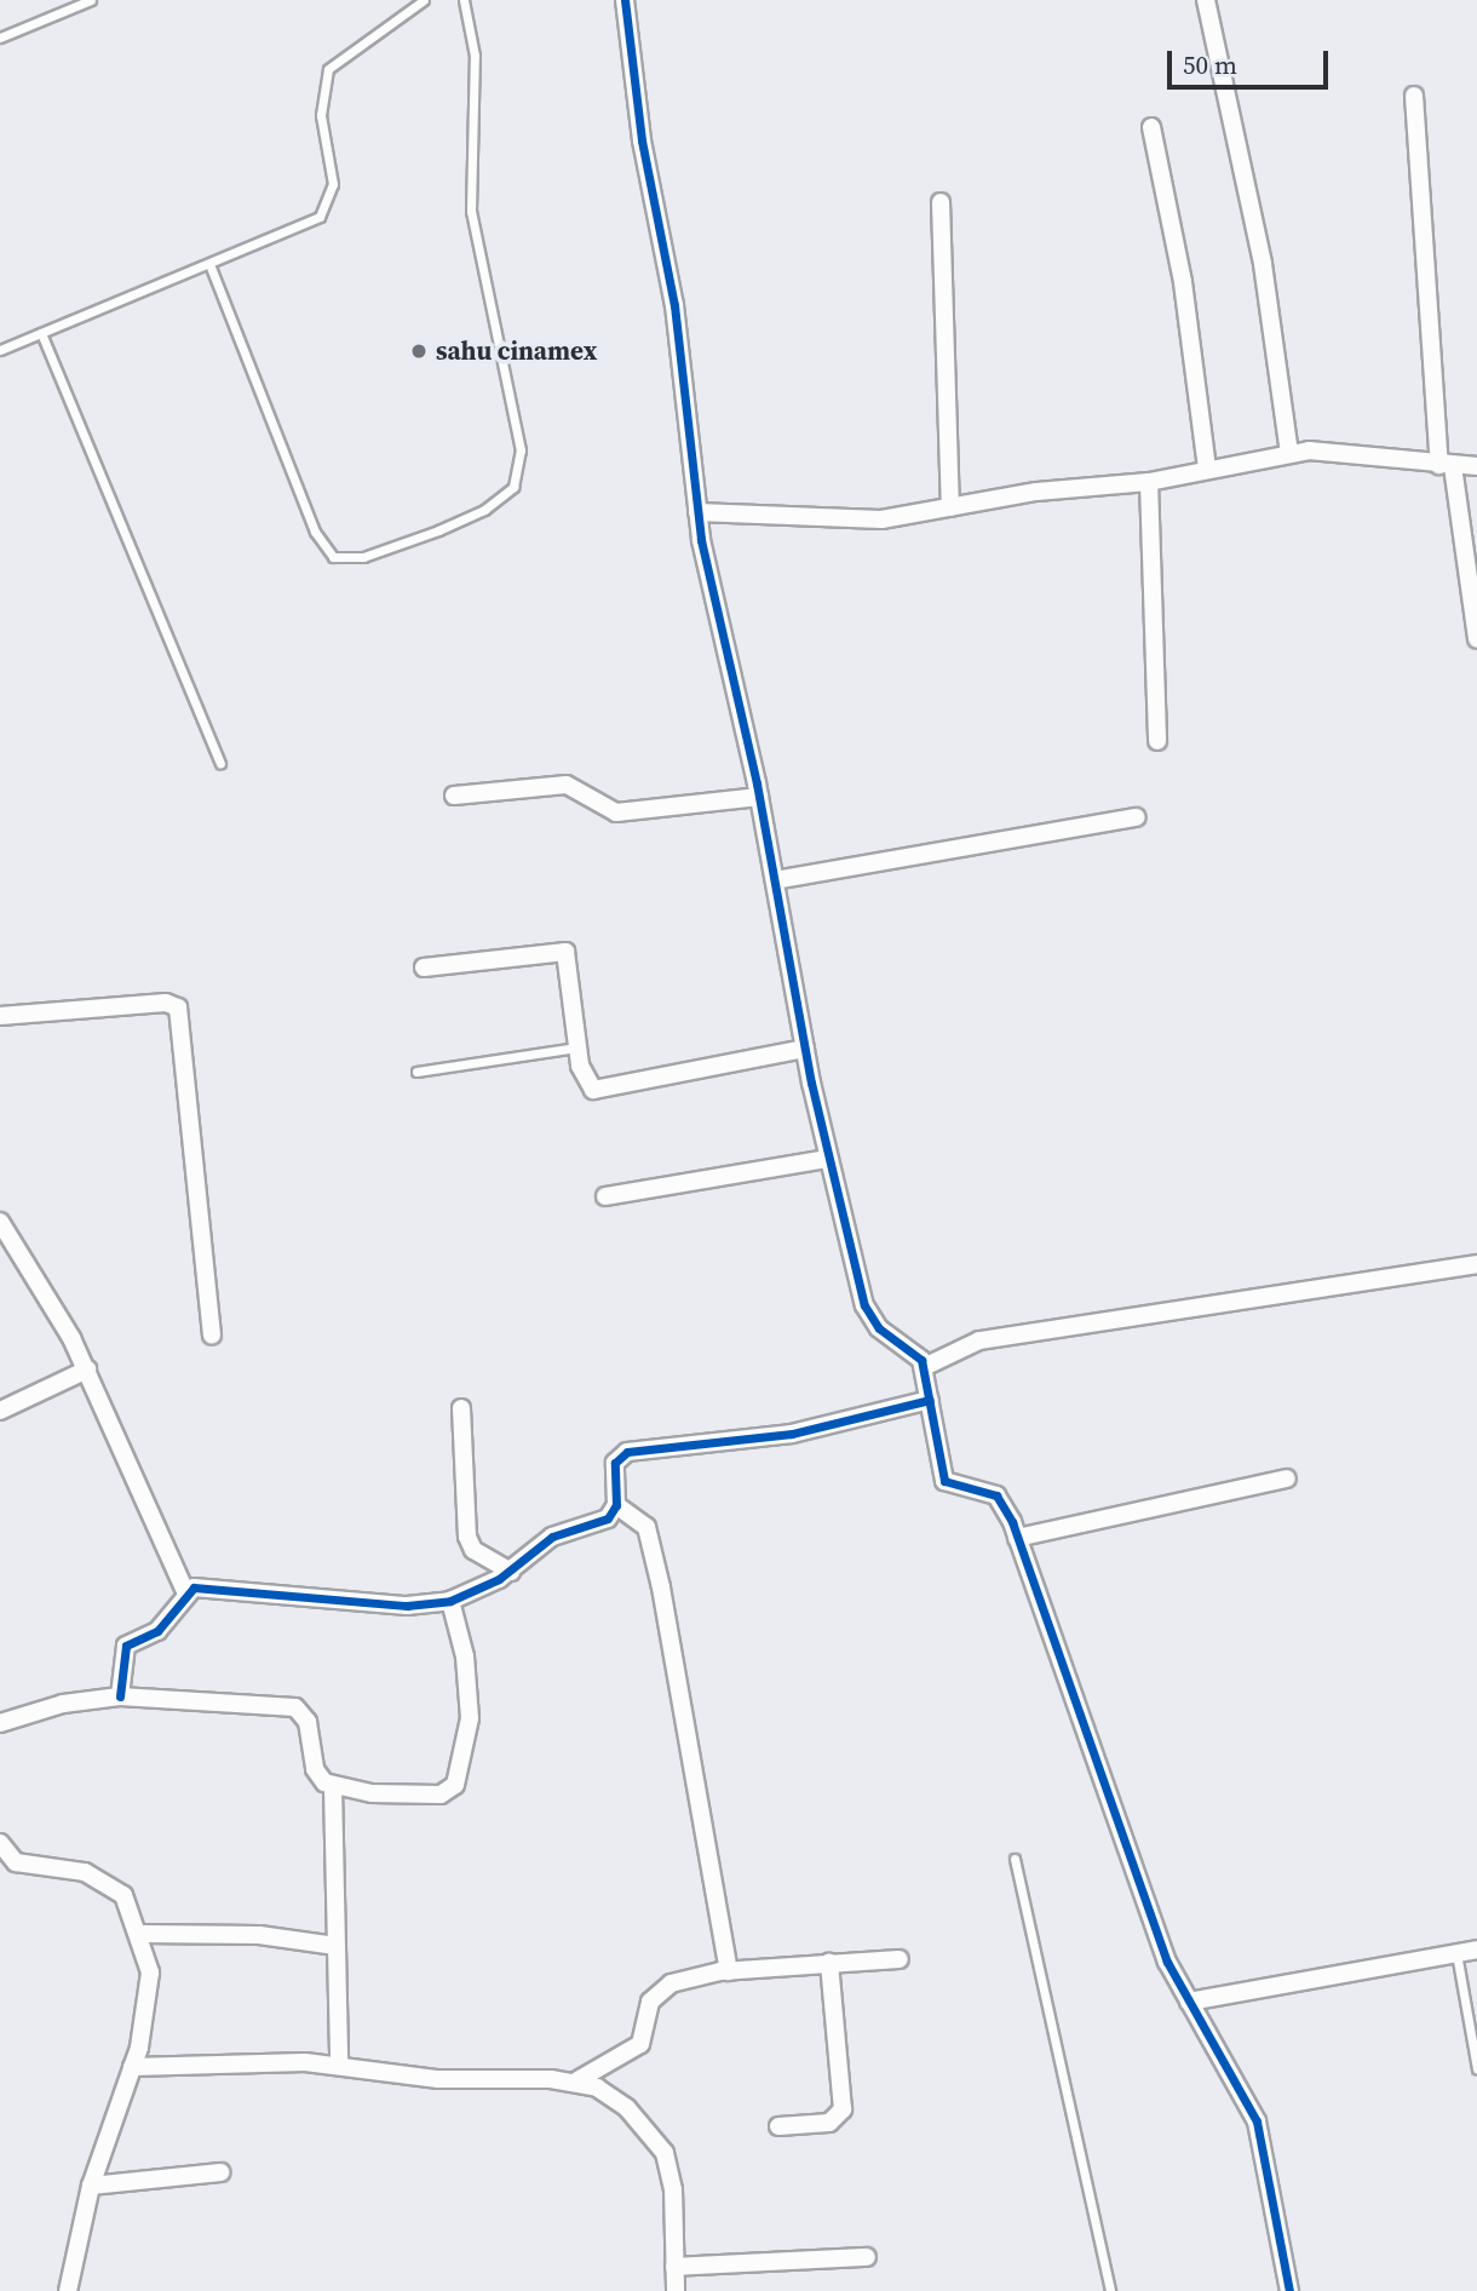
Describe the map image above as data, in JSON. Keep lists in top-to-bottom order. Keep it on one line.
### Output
{"places":["sahu cinamex"],"scale_bar":"50 m"}
